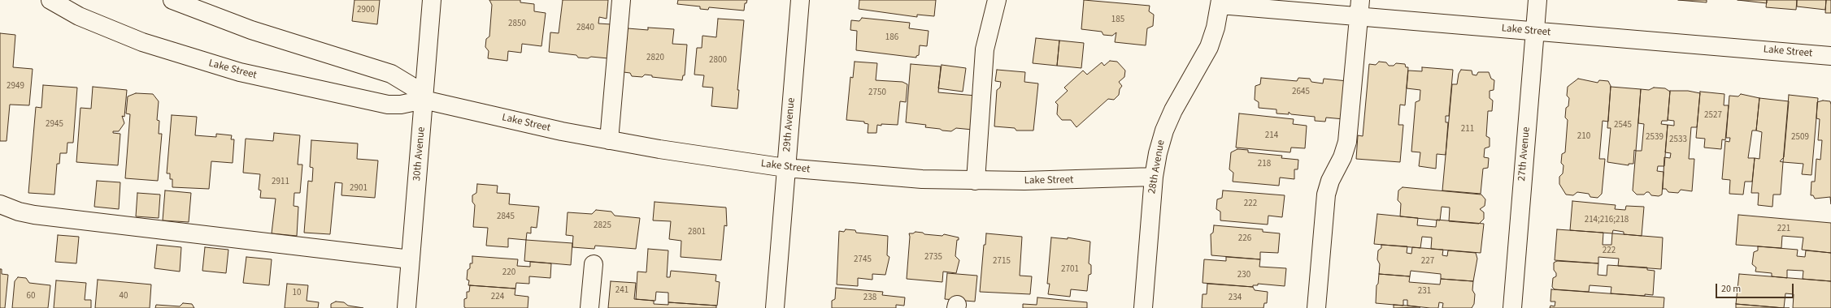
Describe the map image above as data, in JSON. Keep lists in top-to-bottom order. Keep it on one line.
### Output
{"streets":{"street":["Lake Street","29th Avenue","30th Avenue","27th Avenue","28th Avenue"]},"crossings":[["Lake Street","29th Avenue"],["Lake Street","30th Avenue"],["Lake Street","27th Avenue"],["Lake Street","28th Avenue"]],"house_numbers":["2900","185","2850","2840","186","2820","2800","2949","2645","2750","2527","2945","2545","211","214","210","2539","2509","2533","218","2911","2901","222","2845","214;216;218","2825","221","2801","226","222","2735","2745","2715","227","2701","220","230","241","231","10","60","40","224","238","234"],"scale_bar":"20 m"}
